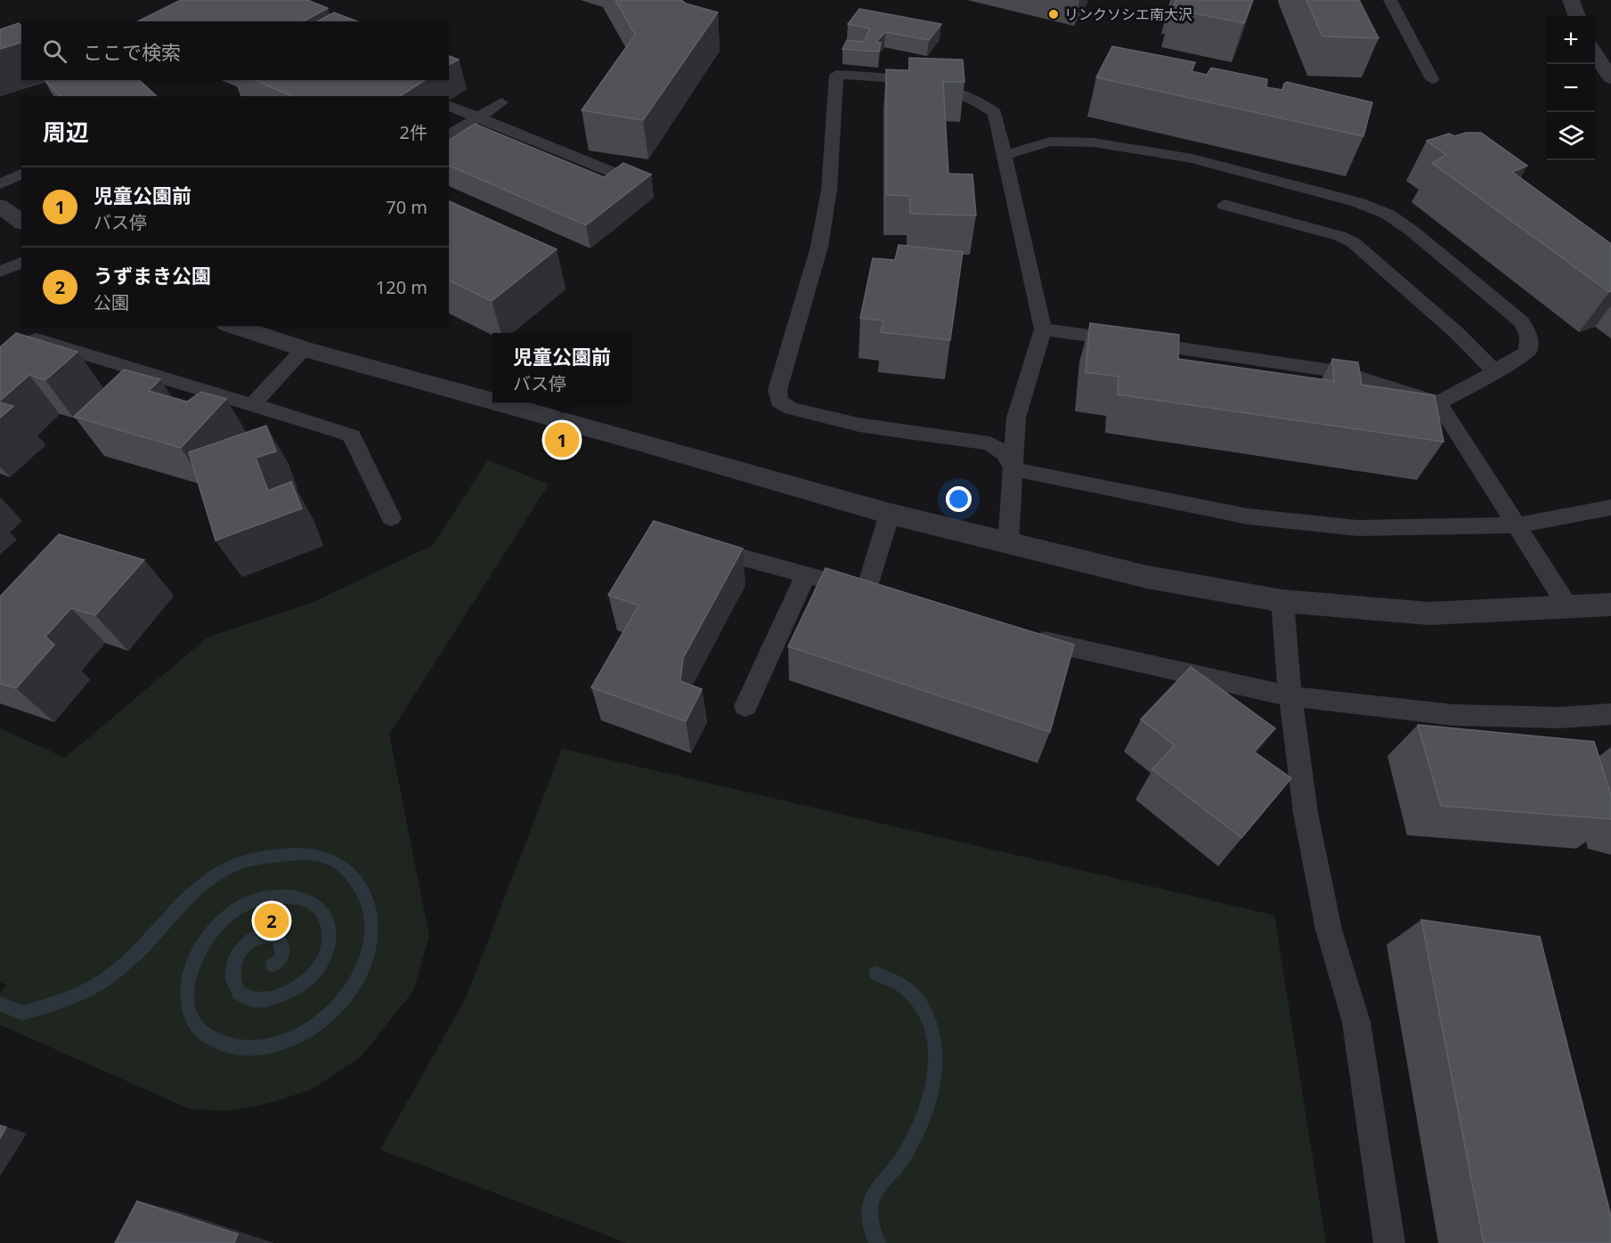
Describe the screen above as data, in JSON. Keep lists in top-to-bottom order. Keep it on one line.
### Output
{"places":["リンクソシエ南大沢"],"page":{"map_buttons":["+","−"],"search":"ここで検索","heading":["周辺","2件"],"list":[{"mark":"1","name":"児童公園前","note":"バス停","value":"70 m"},{"mark":"2","name":"うずまき公園","note":"公園","value":"120 m"}],"popup":["児童公園前","バス停"],"pins":["1","2"]}}
